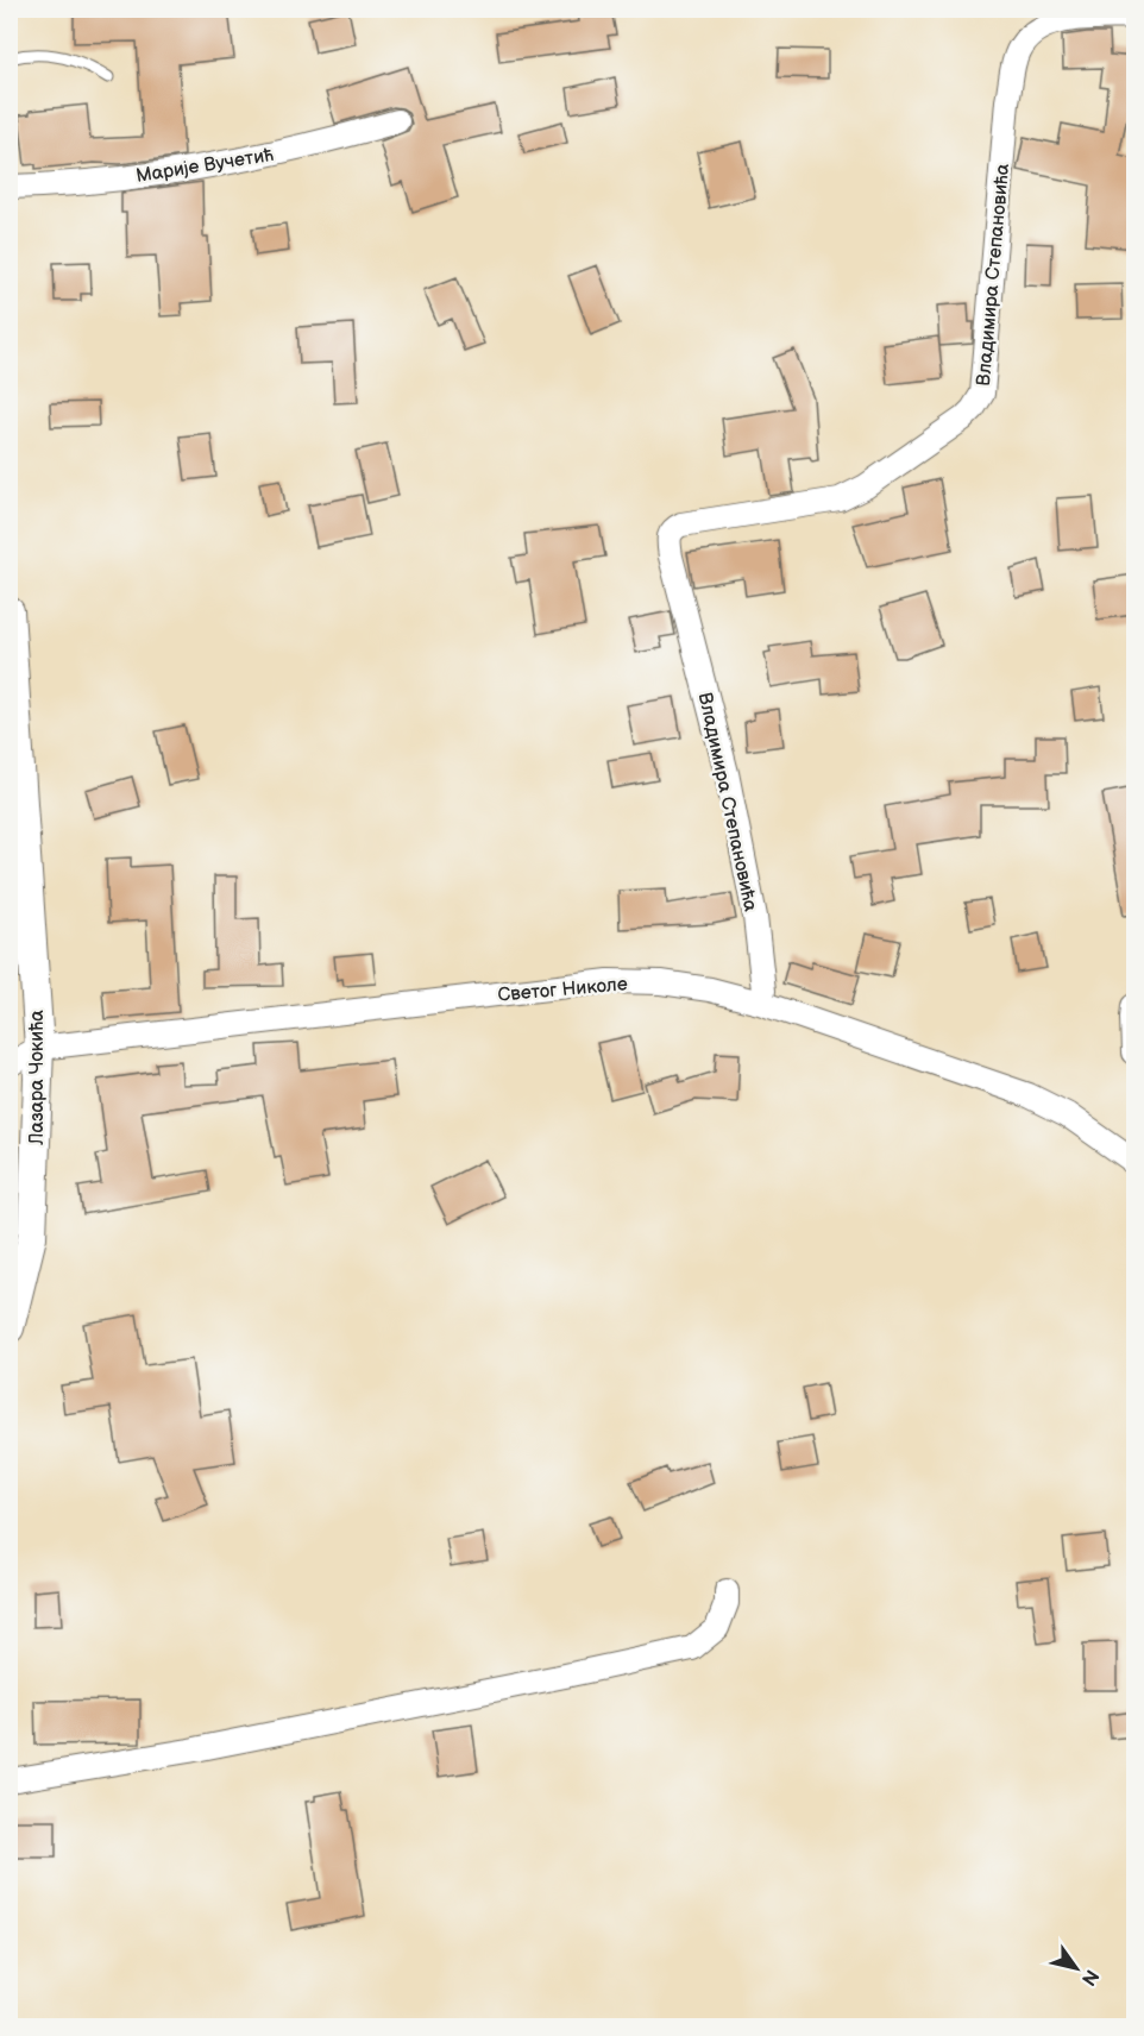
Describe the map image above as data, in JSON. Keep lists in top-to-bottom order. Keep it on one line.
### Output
{"streets":{"street":["Марије Вучетић","Владимира Степановића","Светог Николе","Лазара Чокића"]},"crossings":[["Владимира Степановића","Светог Николе"],["Светог Николе","Лазара Чокића"]],"north":"bottom right"}
